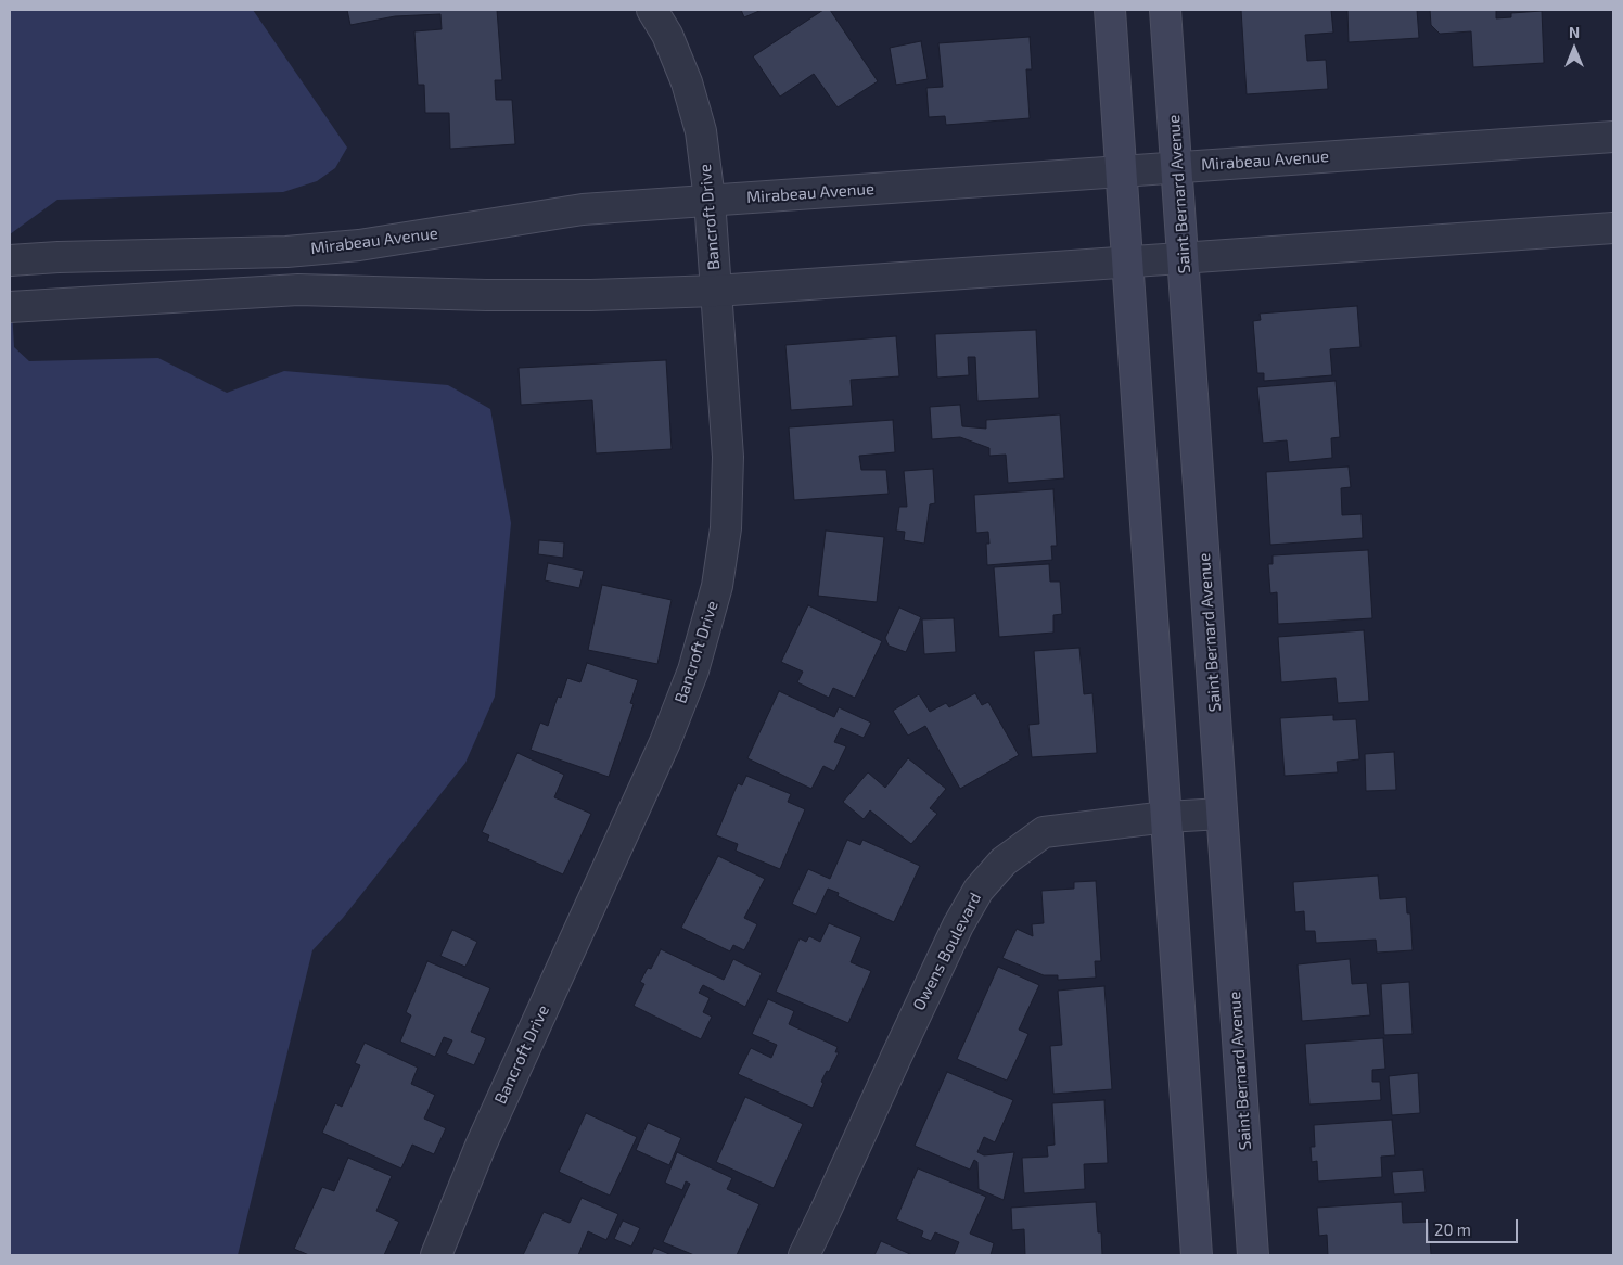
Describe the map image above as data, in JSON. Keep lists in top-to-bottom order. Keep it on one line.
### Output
{"streets":{"main road":["Saint Bernard Avenue"],"street":["Mirabeau Avenue","Bancroft Drive","Owens Boulevard"]},"crossings":[["Mirabeau Avenue","Saint Bernard Avenue"],["Mirabeau Avenue","Bancroft Drive"],["Saint Bernard Avenue","Owens Boulevard"]],"scale_bar":"20 m","north":"top"}
